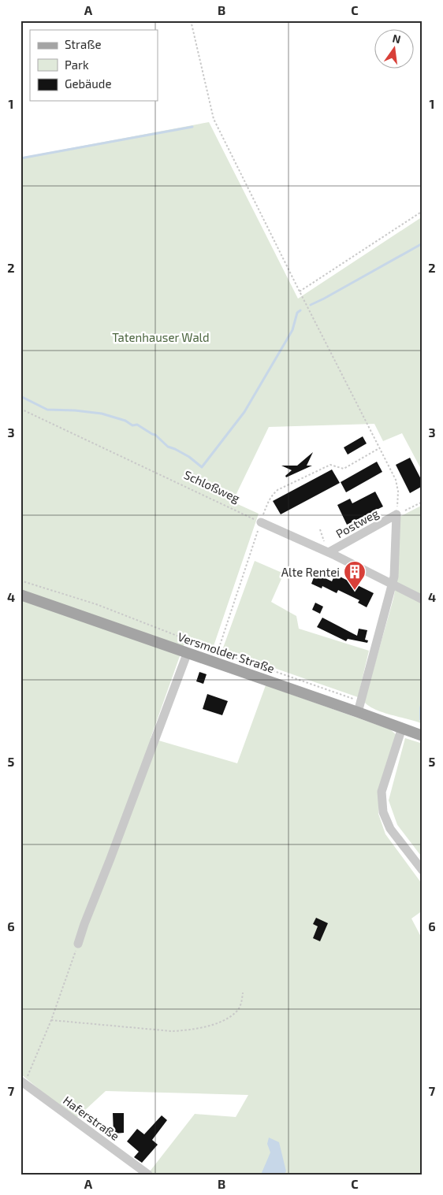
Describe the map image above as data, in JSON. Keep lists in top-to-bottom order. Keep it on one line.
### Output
{"streets":{"main road":["Versmolder Straße"],"street":["Postweg","Haferstraße"],"path":["Schloßweg"]},"parks":["Tatenhauser Wald"],"places":{"building":["Alte Rentei"]},"legend":["Straße","Park","Gebäude"],"north":"top","grid":{"columns":["A","B","C"],"rows":["1","2","3","4","5","6","7"]}}
